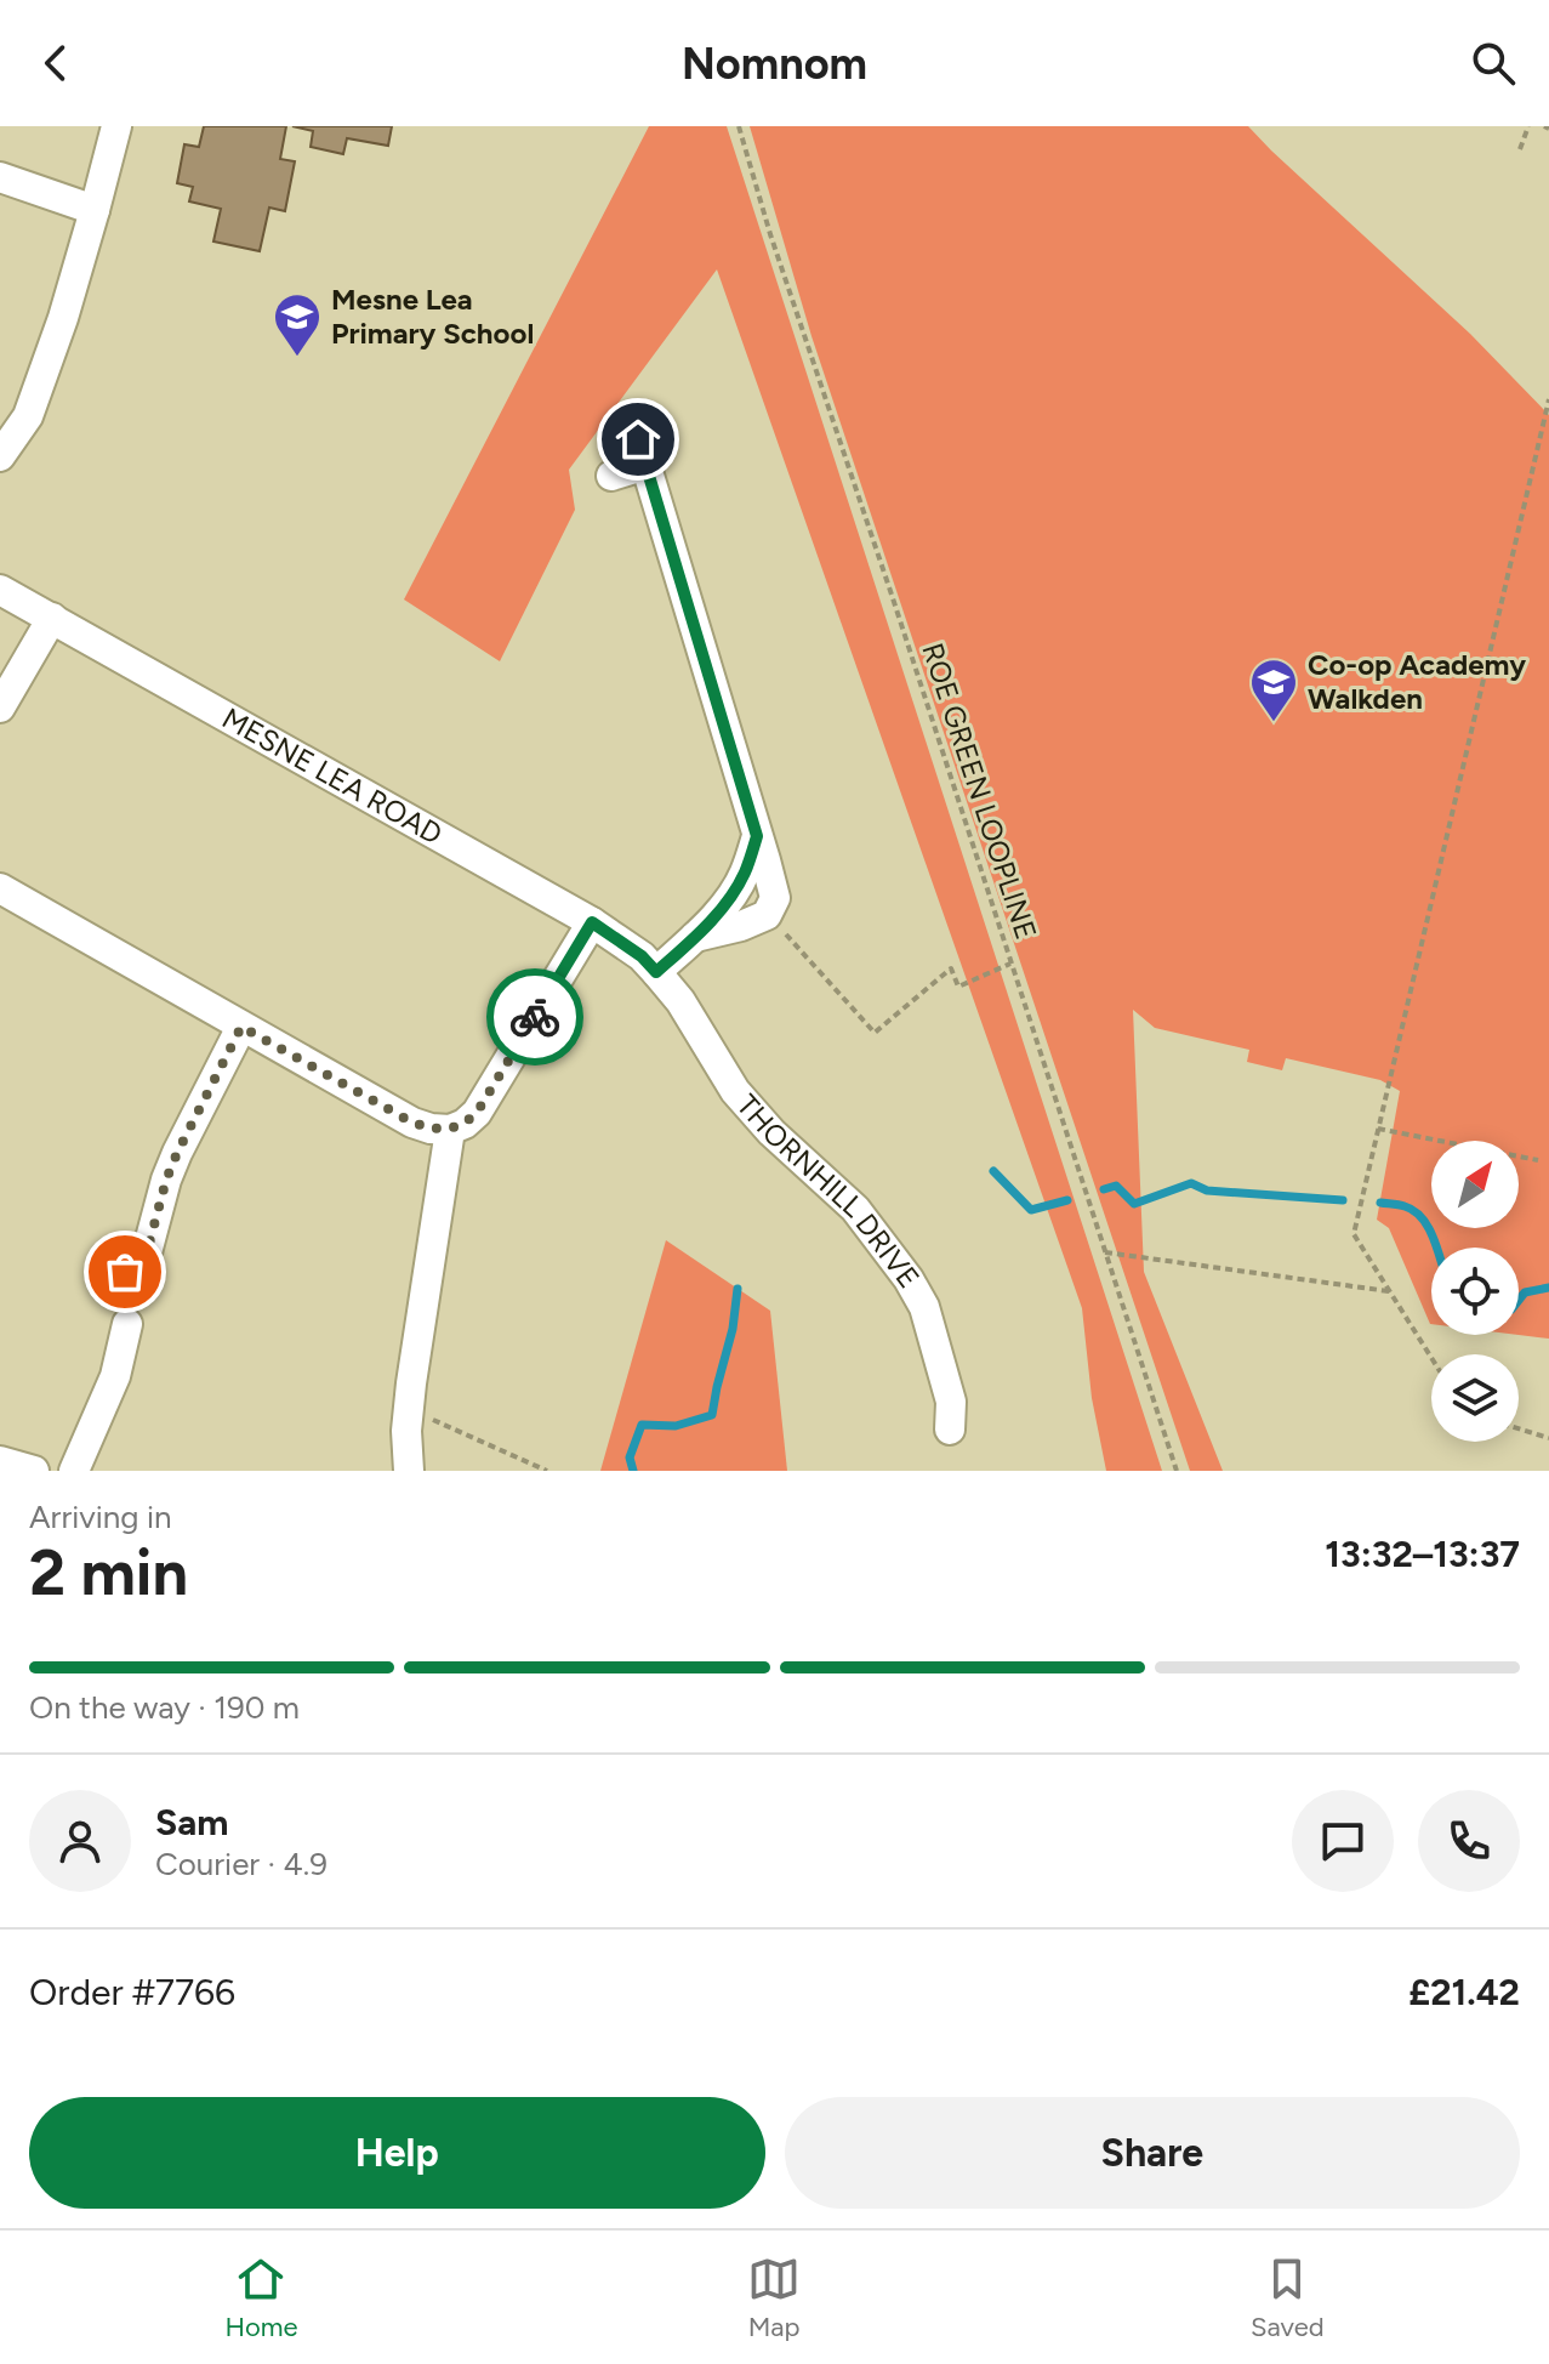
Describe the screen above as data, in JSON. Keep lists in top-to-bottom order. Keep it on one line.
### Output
{"streets":{"street":["MESNE LEA ROAD","THORNHILL DRIVE"],"path":["ROE GREEN LOOPLINE"]},"crossings":[["MESNE LEA ROAD","THORNHILL DRIVE"]],"places":{"school or university":["Mesne Lea Primary School","Co-op Academy Walkden"]},"north":"top right","page":{"header":"Nomnom","heading":["2 min","Arriving in","13:32–13:37"],"panel":["Sam","Courier · 4.9","Order #7766","£21.42"],"bar":"On the way · 190 m","buttons":["Help","Share"],"tabs":["Home","Map","Saved"]}}
